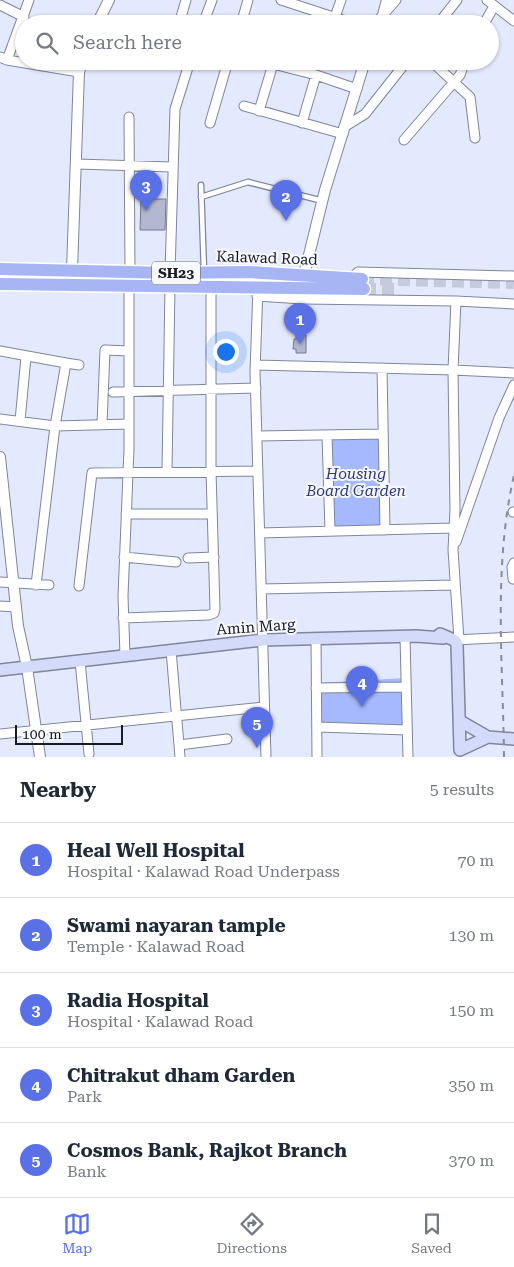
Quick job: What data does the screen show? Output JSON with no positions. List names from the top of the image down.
{
  "streets": {
    "main road": ["Kalawad Road", "SH23", "Amin Marg"]
  },
  "crossings": [
    ["Kalawad Road", "SH23"]
  ],
  "parks": ["Housing Board Garden"],
  "scale_bar": "100 m",
  "page": {
    "search": "Search here",
    "pins": [
      "3",
      "2",
      "1",
      "4",
      "5"
    ],
    "scale": "100 m",
    "heading": ["Nearby", "5 results"],
    "list": [
      {
        "mark": "1",
        "name": "Heal Well Hospital",
        "note": "Hospital · Kalawad Road Underpass",
        "value": "70 m"
      },
      {
        "mark": "2",
        "name": "Swami nayaran tample",
        "note": "Temple · Kalawad Road",
        "value": "130 m"
      },
      {
        "mark": "3",
        "name": "Radia Hospital",
        "note": "Hospital · Kalawad Road",
        "value": "150 m"
      },
      {
        "mark": "4",
        "name": "Chitrakut dham Garden",
        "note": "Park",
        "value": "350 m"
      },
      {
        "mark": "5",
        "name": "Cosmos Bank, Rajkot Branch",
        "note": "Bank",
        "value": "370 m"
      }
    ],
    "nav": ["Map", "Directions", "Saved"]
  }
}
